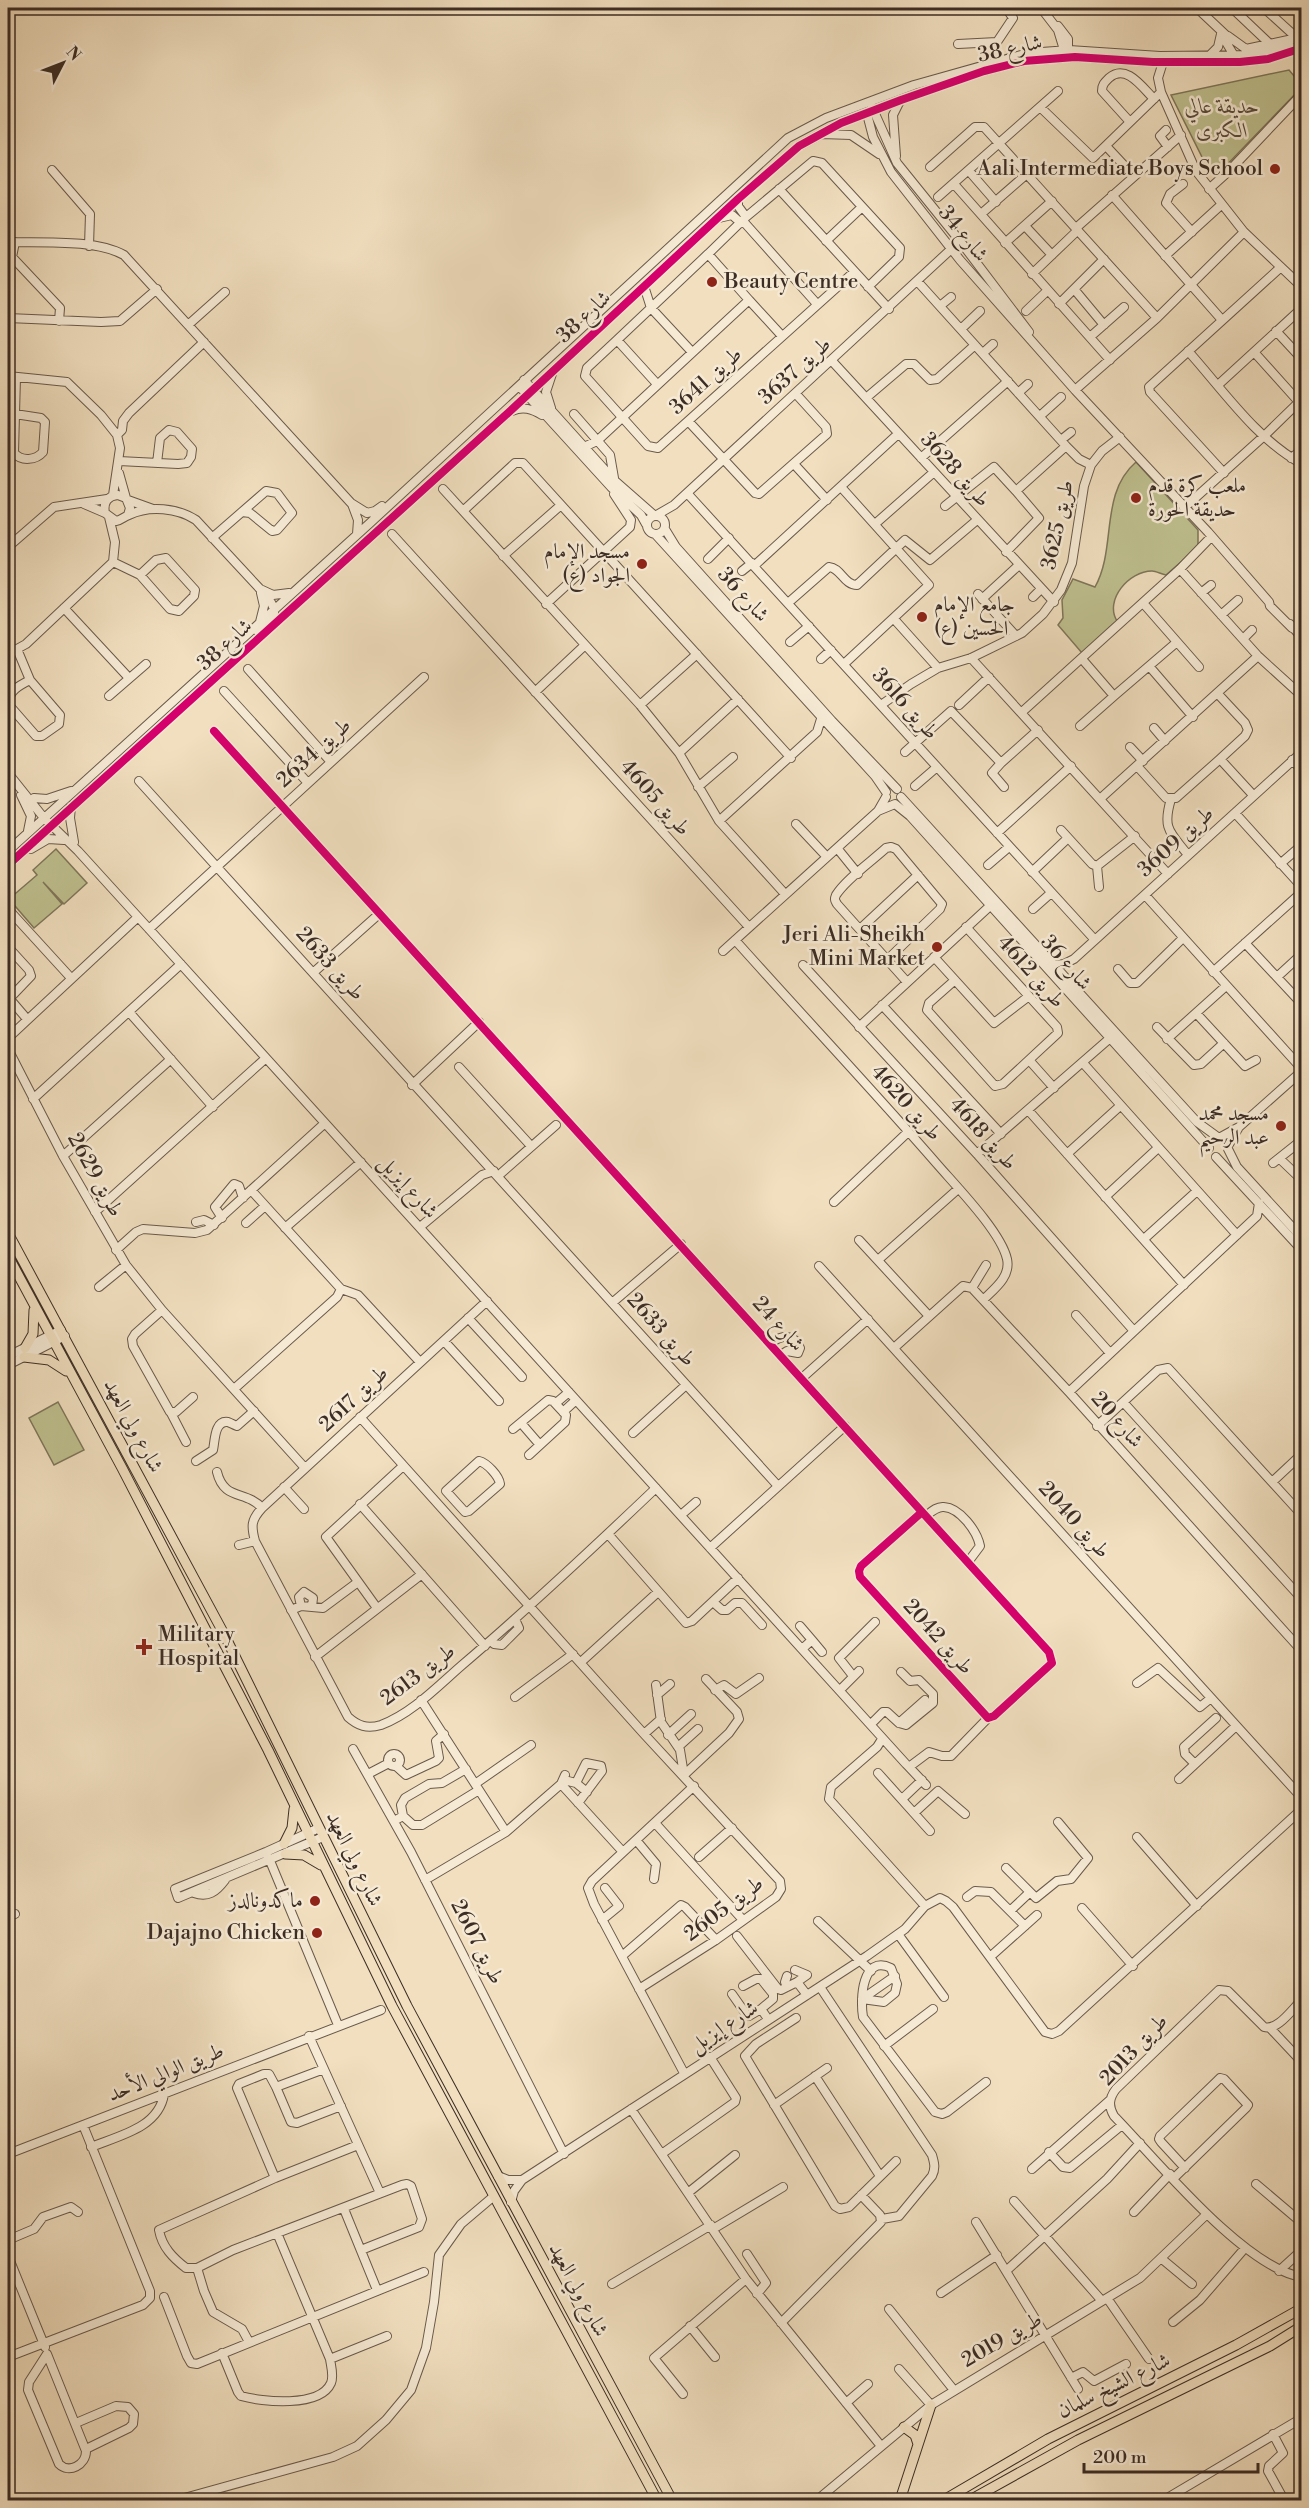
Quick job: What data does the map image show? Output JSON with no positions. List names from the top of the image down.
{
  "streets": {
    "main road": ["شارع ولي العهد", "شارع الشيخ سلمان"],
    "street": [
      "شارع 38",
      "شارع 34",
      "طريق 3637",
      "طريق 3641",
      "طريق 3628",
      "طريق 3625",
      "شارع 36",
      "طريق 3616",
      "طريق 2634",
      "طريق 4605",
      "طريق 3609",
      "طريق 2633",
      "طريق 4612",
      "طريق 4620",
      "طريق 4618",
      "طريق 2629",
      "شارع إيزيل",
      "شارع 24",
      "طريق 2617",
      "شارع 20",
      "طريق 2040",
      "طريق 2042",
      "طريق 2613",
      "طريق 2605",
      "طريق 2607",
      "طريق 2013",
      "طريق الوالي الأحد",
      "طريق 2019"
    ]
  },
  "crossings": [
    ["شارع 38", "شارع 34"],
    ["شارع 38", "شارع إيزيل"],
    ["شارع 34", "طريق 3637"],
    ["شارع 34", "طريق 3625"],
    ["طريق 3637", "طريق 3628"],
    ["طريق 3637", "شارع 36"],
    ["طريق 3637", "طريق 3616"],
    ["طريق 3628", "طريق 3625"],
    ["طريق 3625", "طريق 3616"],
    ["شارع 36", "طريق 3609"],
    ["طريق 3616", "طريق 3609"],
    ["طريق 2634", "طريق 2633"],
    ["طريق 2634", "شارع إيزيل"],
    ["طريق 2634", "شارع 24"],
    ["طريق 4620", "شارع 20"],
    ["طريق 2629", "طريق 2617"],
    ["شارع إيزيل", "طريق 2617"],
    ["شارع إيزيل", "طريق 2613"],
    ["شارع إيزيل", "طريق 2607"],
    ["شارع 24", "طريق 2042"],
    ["طريق 2617", "طريق 2613"],
    ["طريق 2013", "طريق 2019"]
  ],
  "parks": ["حديقة عالي الكبرى"],
  "places": {
    "other": [
      "Aali Intermediate Boys School",
      "Beauty Centre",
      "ملعب كرة قدم حديقة الحورة",
      "مسجد الإمام الجواد (ع)",
      "جامع الإمام الحسين (ع)",
      "Jeri Ali-Sheikh Mini Market",
      "مسجد محمد عبد الرحيم",
      "ماكدونالدز",
      "Dajajno Chicken"
    ],
    "health": ["Military Hospital"]
  },
  "scale_bar": "200 m",
  "north": "top right"
}
